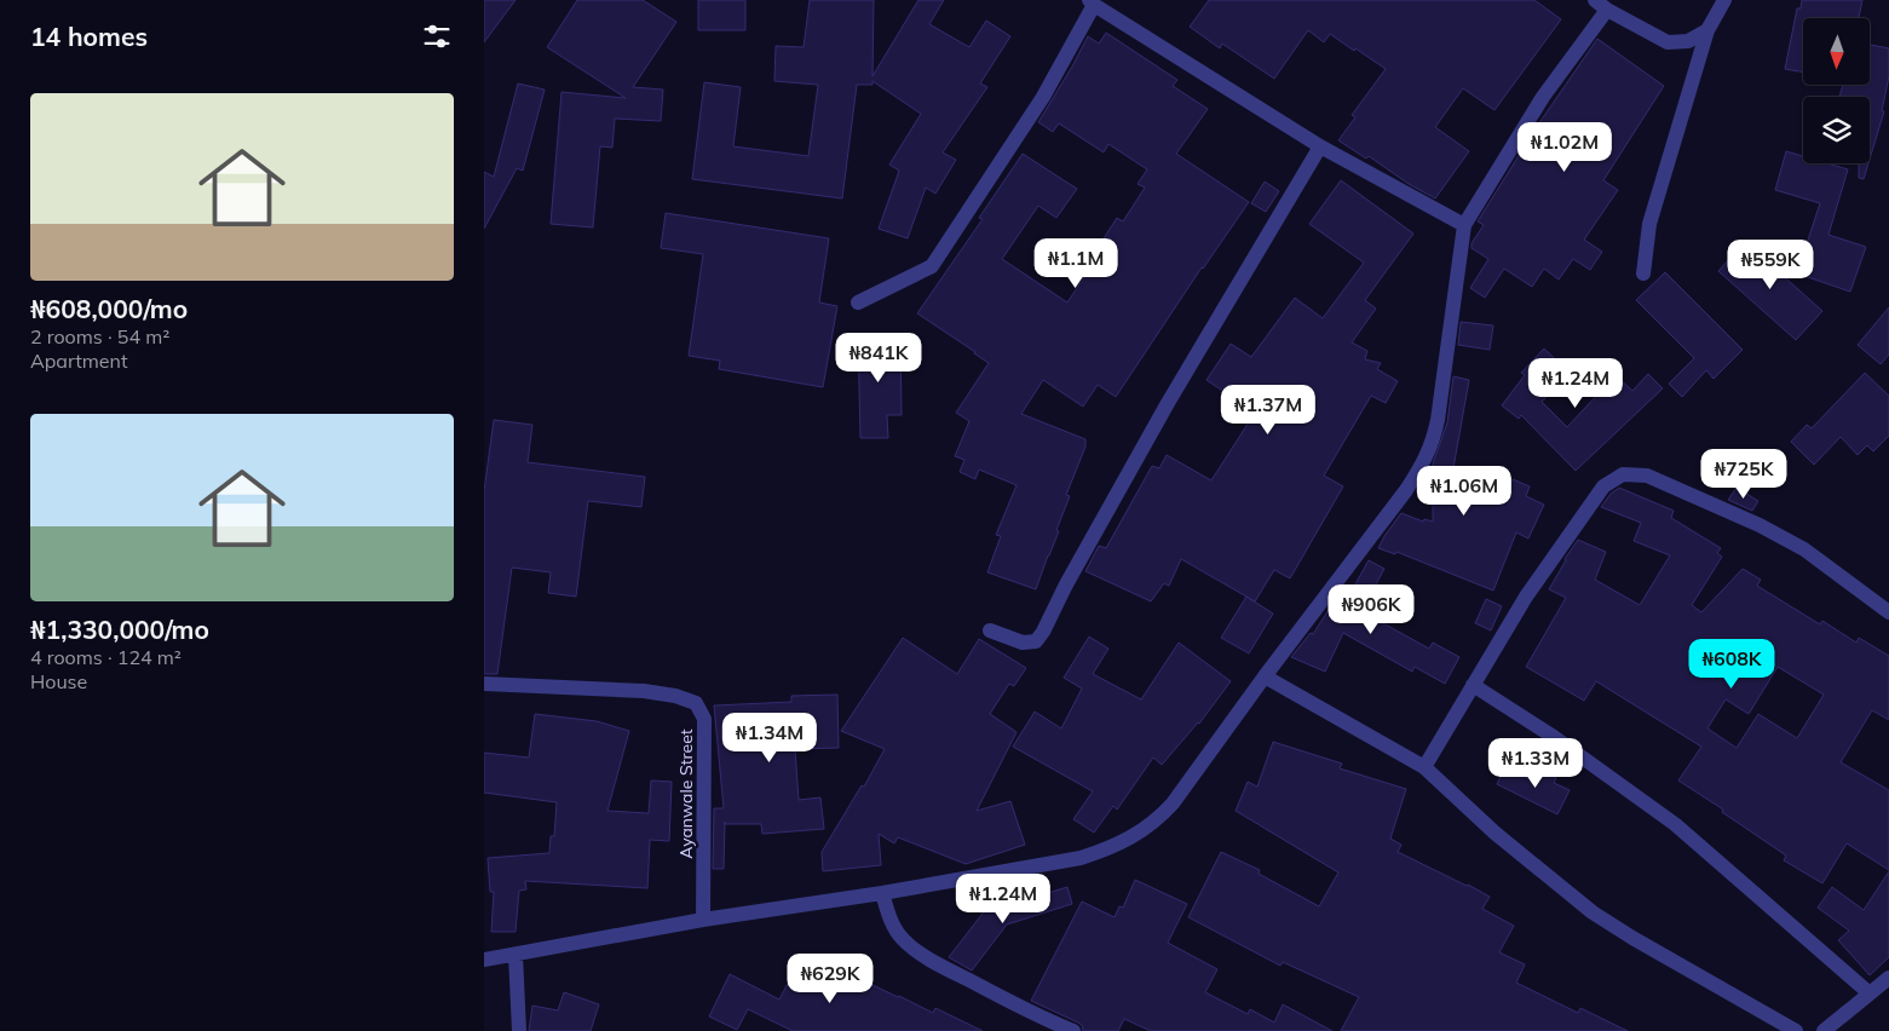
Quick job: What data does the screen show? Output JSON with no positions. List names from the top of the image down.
{
  "streets": {
    "street": ["Ayanwale Street"]
  },
  "north": "bottom",
  "page": {
    "heading": "14 homes",
    "list": [
      {
        "name": "₦608,000/mo",
        "note": "2 rooms · 54 m² · Apartment"
      },
      {
        "name": "₦1,330,000/mo",
        "note": "4 rooms · 124 m² · House"
      }
    ],
    "price": [
      "₦1.02M",
      "₦1.1M",
      "₦559K",
      "₦841K",
      "₦1.24M",
      "₦1.37M",
      "₦725K",
      "₦1.06M",
      "₦906K",
      "₦608K",
      "₦1.34M",
      "₦1.33M",
      "₦1.24M",
      "₦629K"
    ]
  }
}
